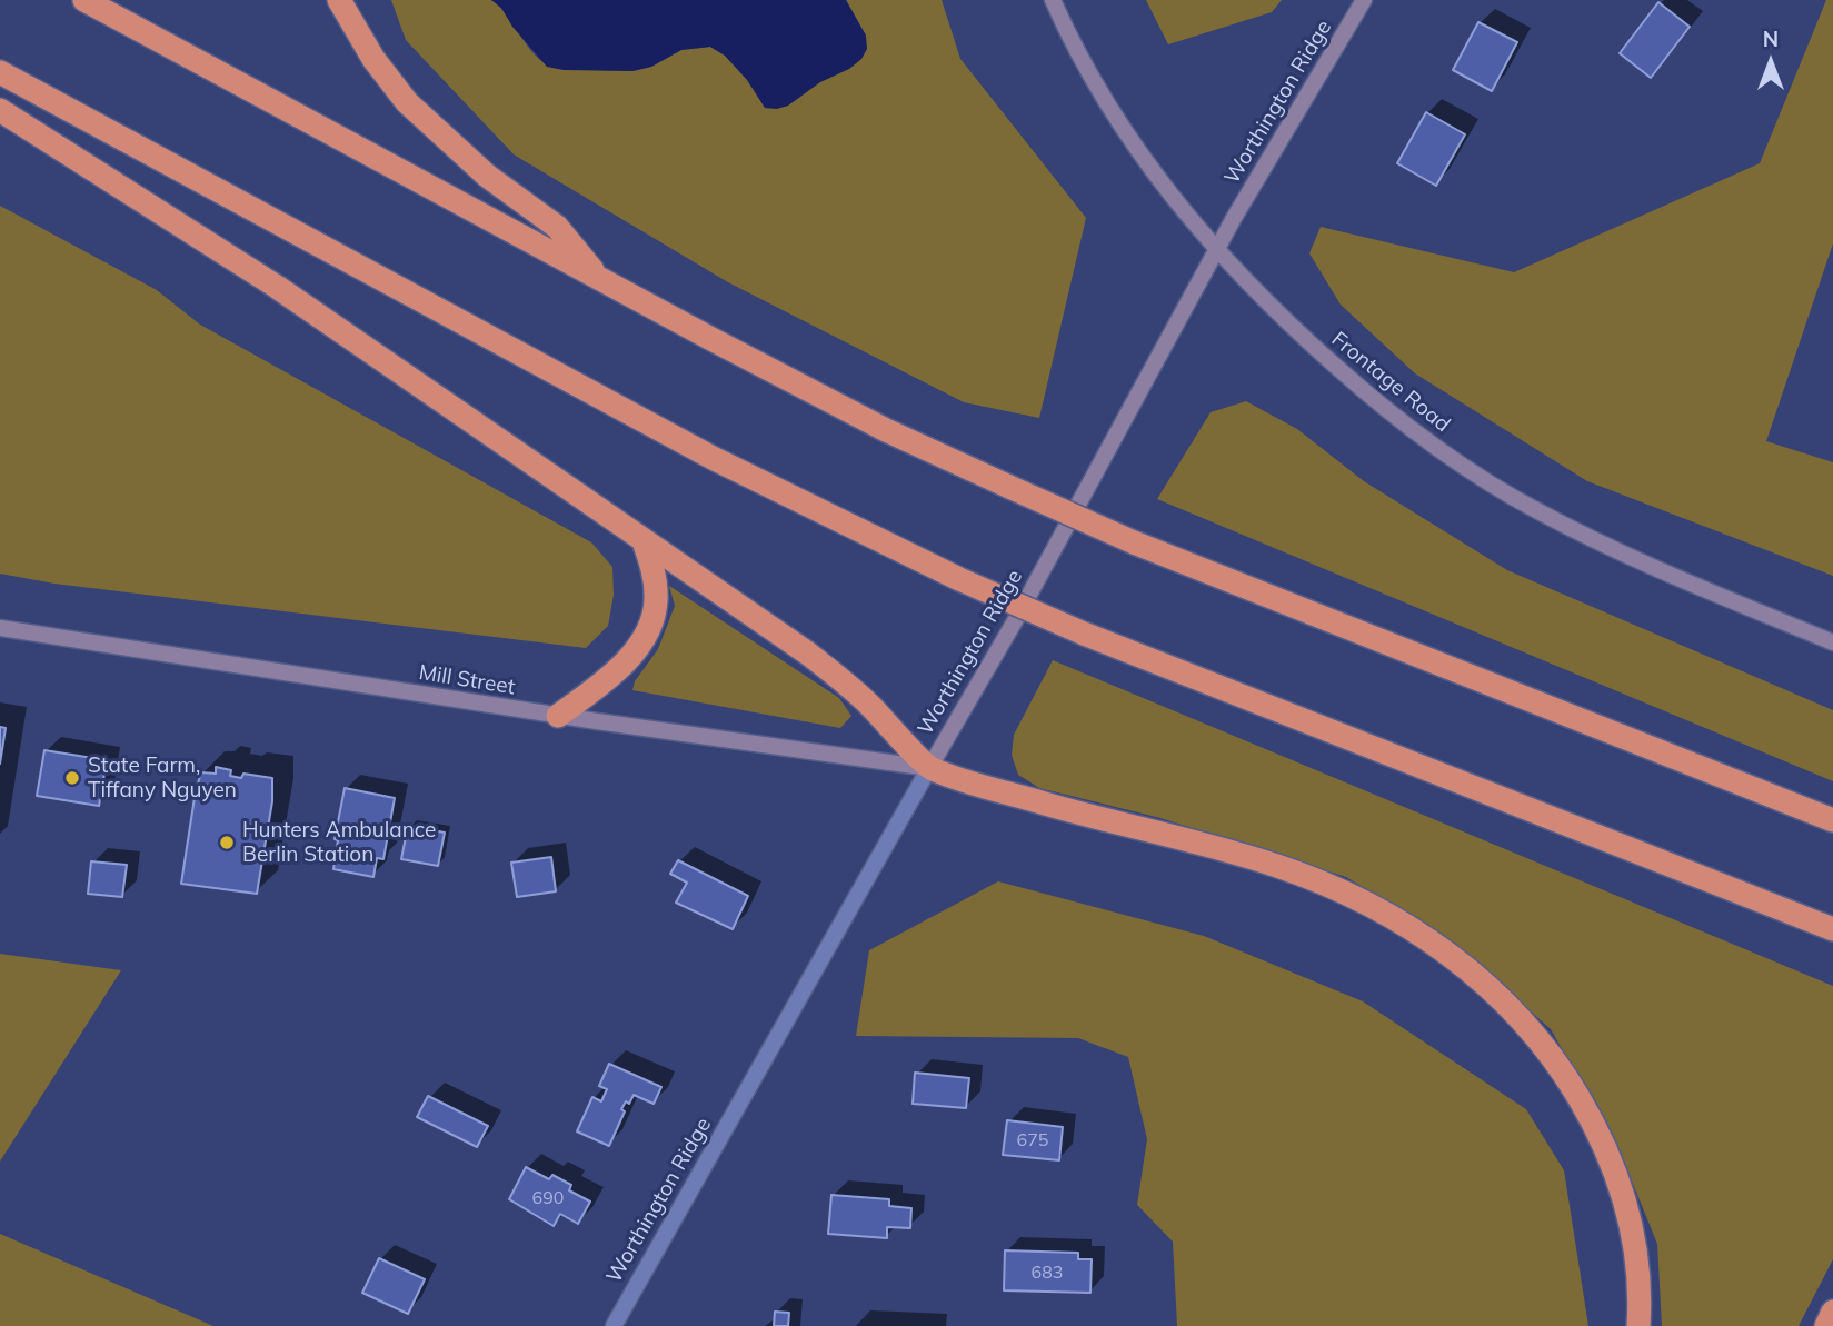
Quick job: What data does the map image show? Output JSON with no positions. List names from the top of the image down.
{
  "streets": {
    "main road": ["Worthington Ridge", "Frontage Road", "Mill Street"]
  },
  "crossings": [
    ["Worthington Ridge", "Frontage Road"],
    ["Worthington Ridge", "Mill Street"]
  ],
  "places": ["State Farm, Tiffany Nguyen", "Hunters Ambulance Berlin Station"],
  "house_numbers": ["675", "690", "683"],
  "north": "top"
}
